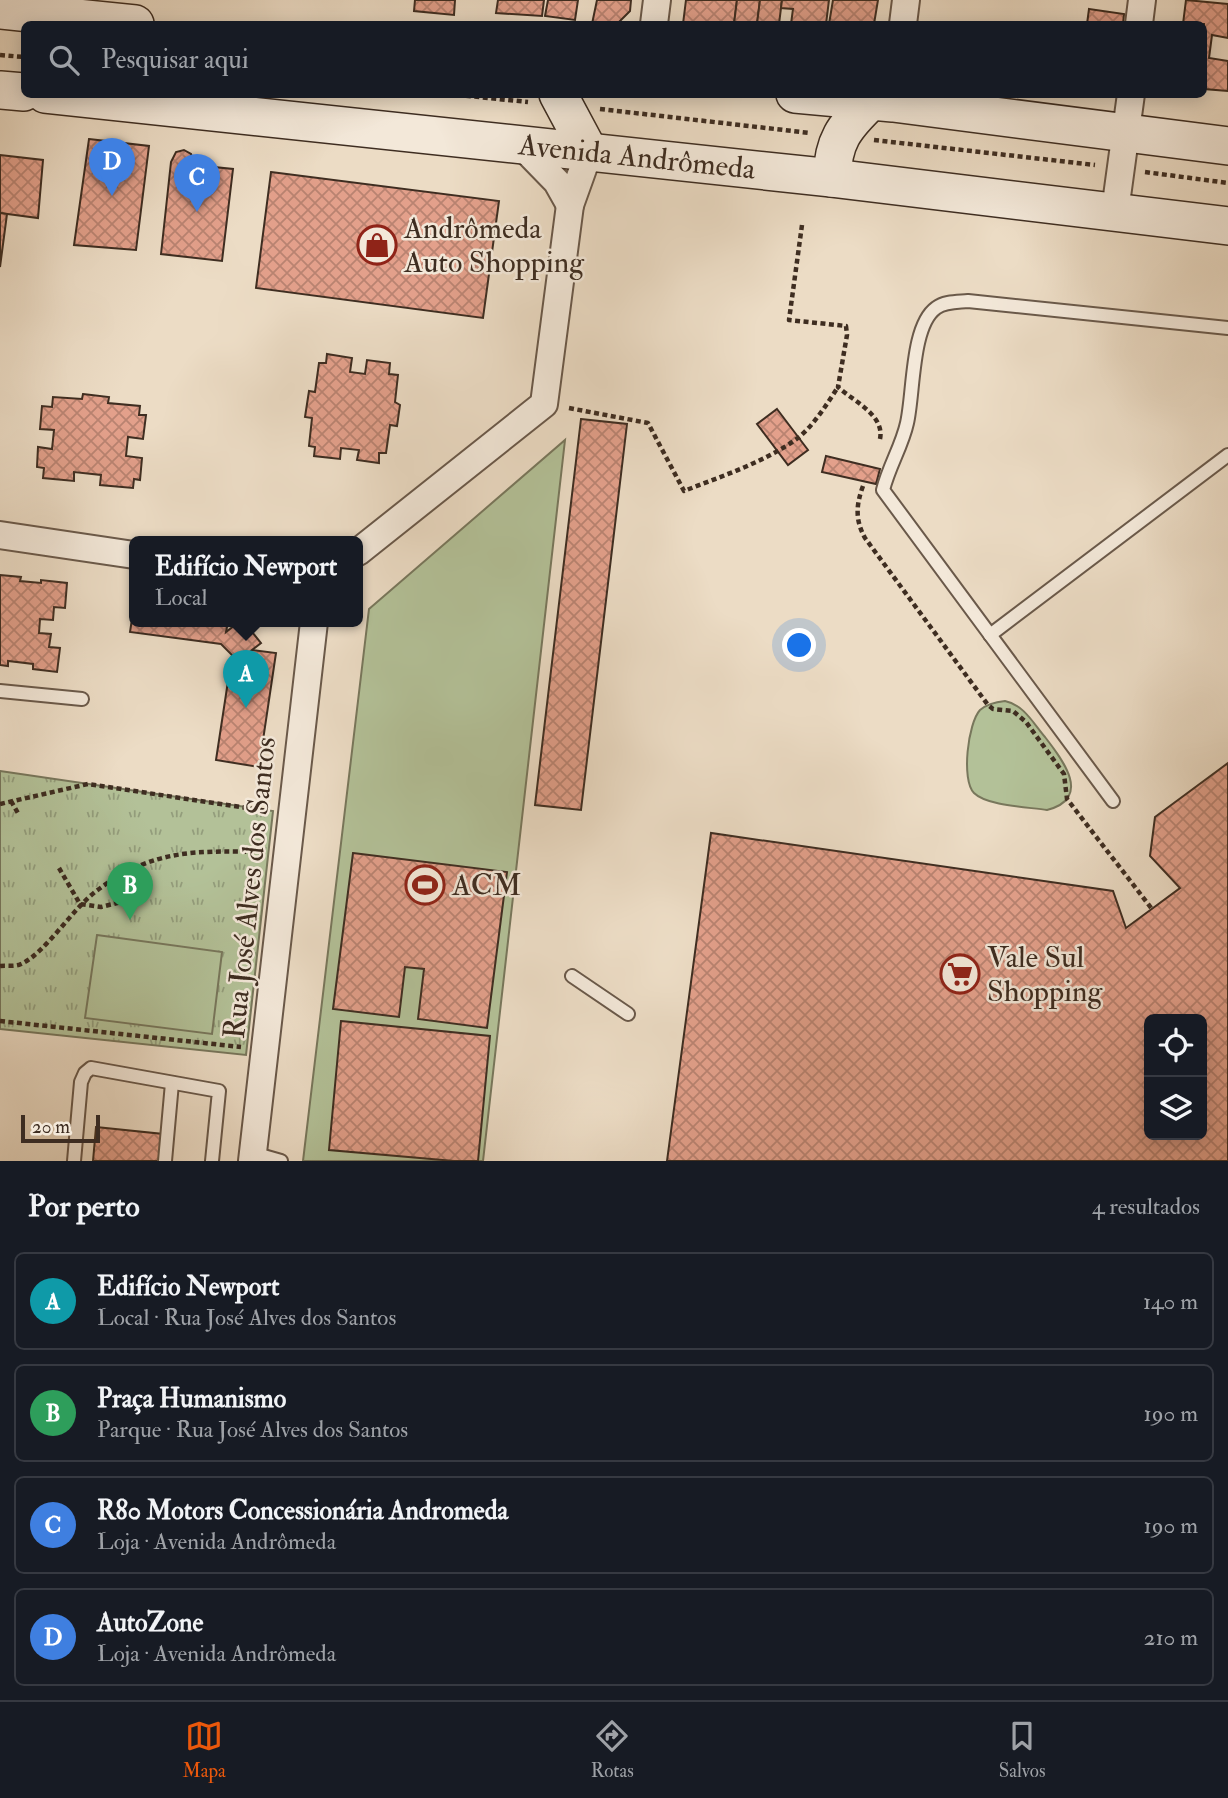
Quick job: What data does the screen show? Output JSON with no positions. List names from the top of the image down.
{
  "streets": {
    "main road": ["Avenida Andrômeda"],
    "street": ["Rua José Alves dos Santos"]
  },
  "places": {
    "shop": ["Andrômeda Auto Shopping"],
    "sports": ["ACM"],
    "supermarket": ["Vale Sul Shopping"]
  },
  "scale_bar": "20 m",
  "page": {
    "search": "Pesquisar aqui",
    "pins": [
      "D",
      "C",
      "A",
      "B"
    ],
    "popup": ["Edifício Newport", "Local"],
    "scale": "20 m",
    "heading": ["Por perto", "4 resultados"],
    "list": [
      {
        "mark": "A",
        "name": "Edifício Newport",
        "note": "Local · Rua José Alves dos Santos",
        "value": "140 m"
      },
      {
        "mark": "B",
        "name": "Praça Humanismo",
        "note": "Parque · Rua José Alves dos Santos",
        "value": "190 m"
      },
      {
        "mark": "C",
        "name": "R80 Motors Concessionária Andromeda",
        "note": "Loja · Avenida Andrômeda",
        "value": "190 m"
      },
      {
        "mark": "D",
        "name": "AutoZone",
        "note": "Loja · Avenida Andrômeda",
        "value": "210 m"
      }
    ],
    "nav": ["Mapa", "Rotas", "Salvos"]
  }
}
